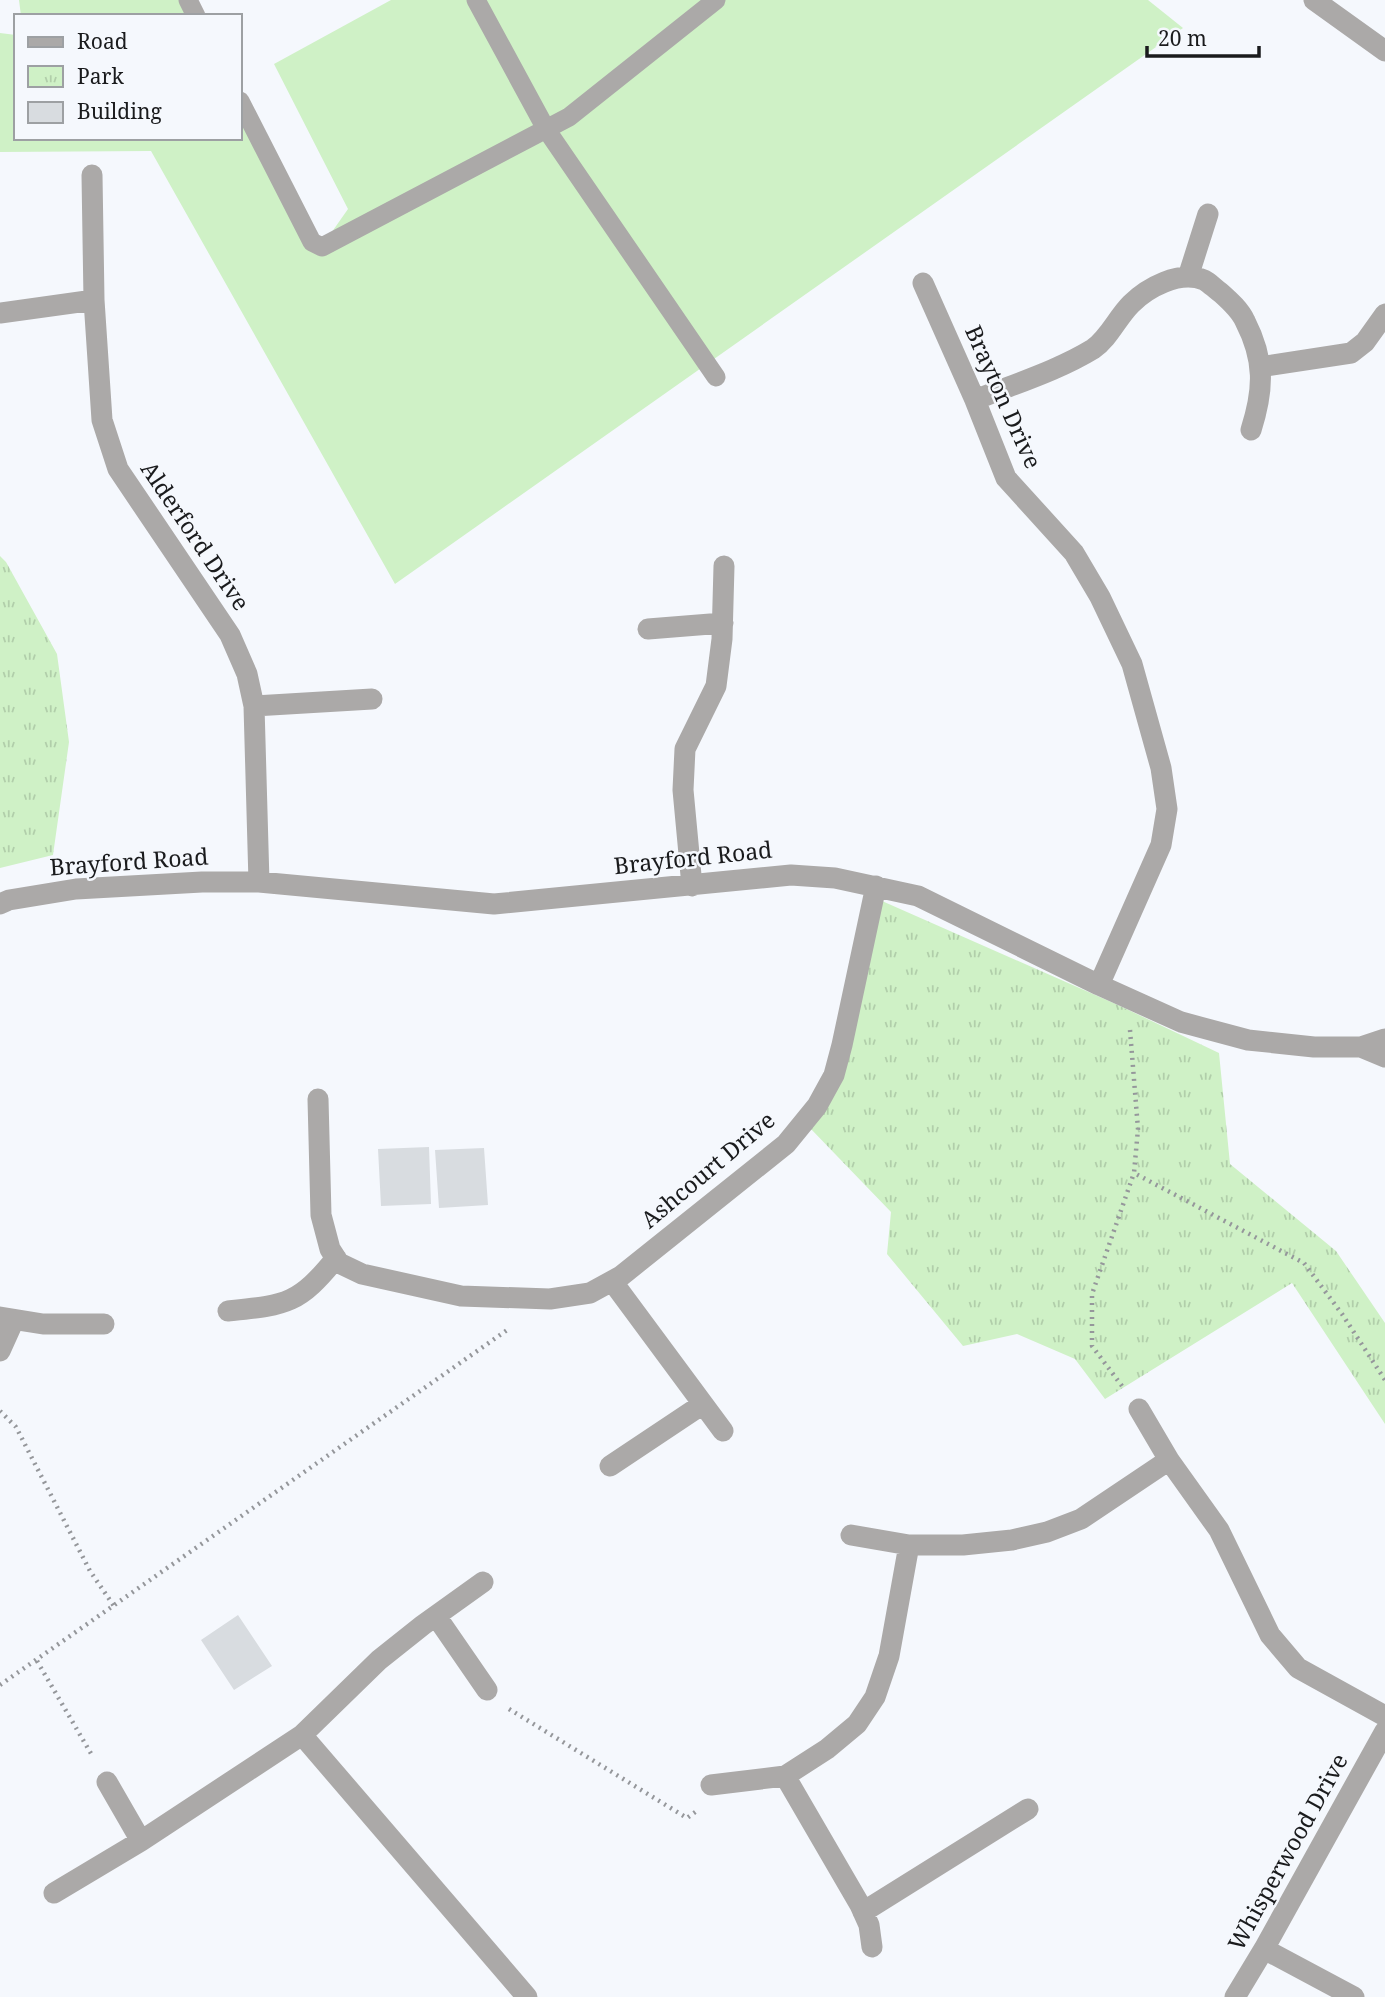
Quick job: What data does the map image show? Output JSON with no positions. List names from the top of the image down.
{
  "streets": {
    "street": [
      "Brayton Drive",
      "Alderford Drive",
      "Brayford Road",
      "Ashcourt Drive",
      "Whisperwood Drive"
    ]
  },
  "crossings": [
    ["Brayton Drive", "Brayford Road"],
    ["Alderford Drive", "Brayford Road"],
    ["Brayford Road", "Ashcourt Drive"]
  ],
  "legend": ["Road", "Park", "Building"],
  "scale_bar": "20 m"
}
